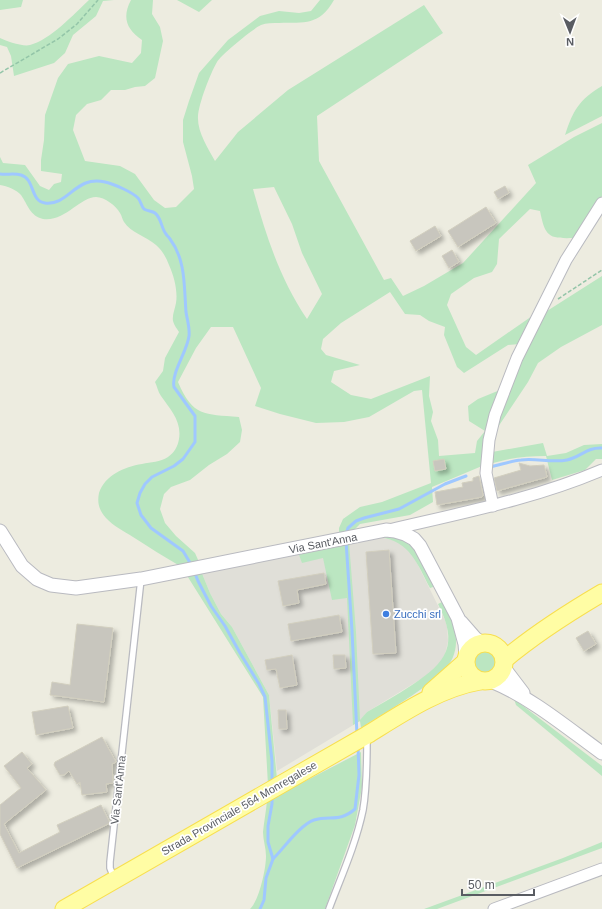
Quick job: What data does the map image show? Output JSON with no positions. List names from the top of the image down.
{
  "streets": {
    "main road": ["Strada Provinciale 564 Monregalese"],
    "street": ["Via Sant'Anna"]
  },
  "crossings": [
    ["Via Sant'Anna", "Strada Provinciale 564 Monregalese"]
  ],
  "places": ["Zucchi srl"],
  "scale_bar": "50 m",
  "north": "bottom"
}
